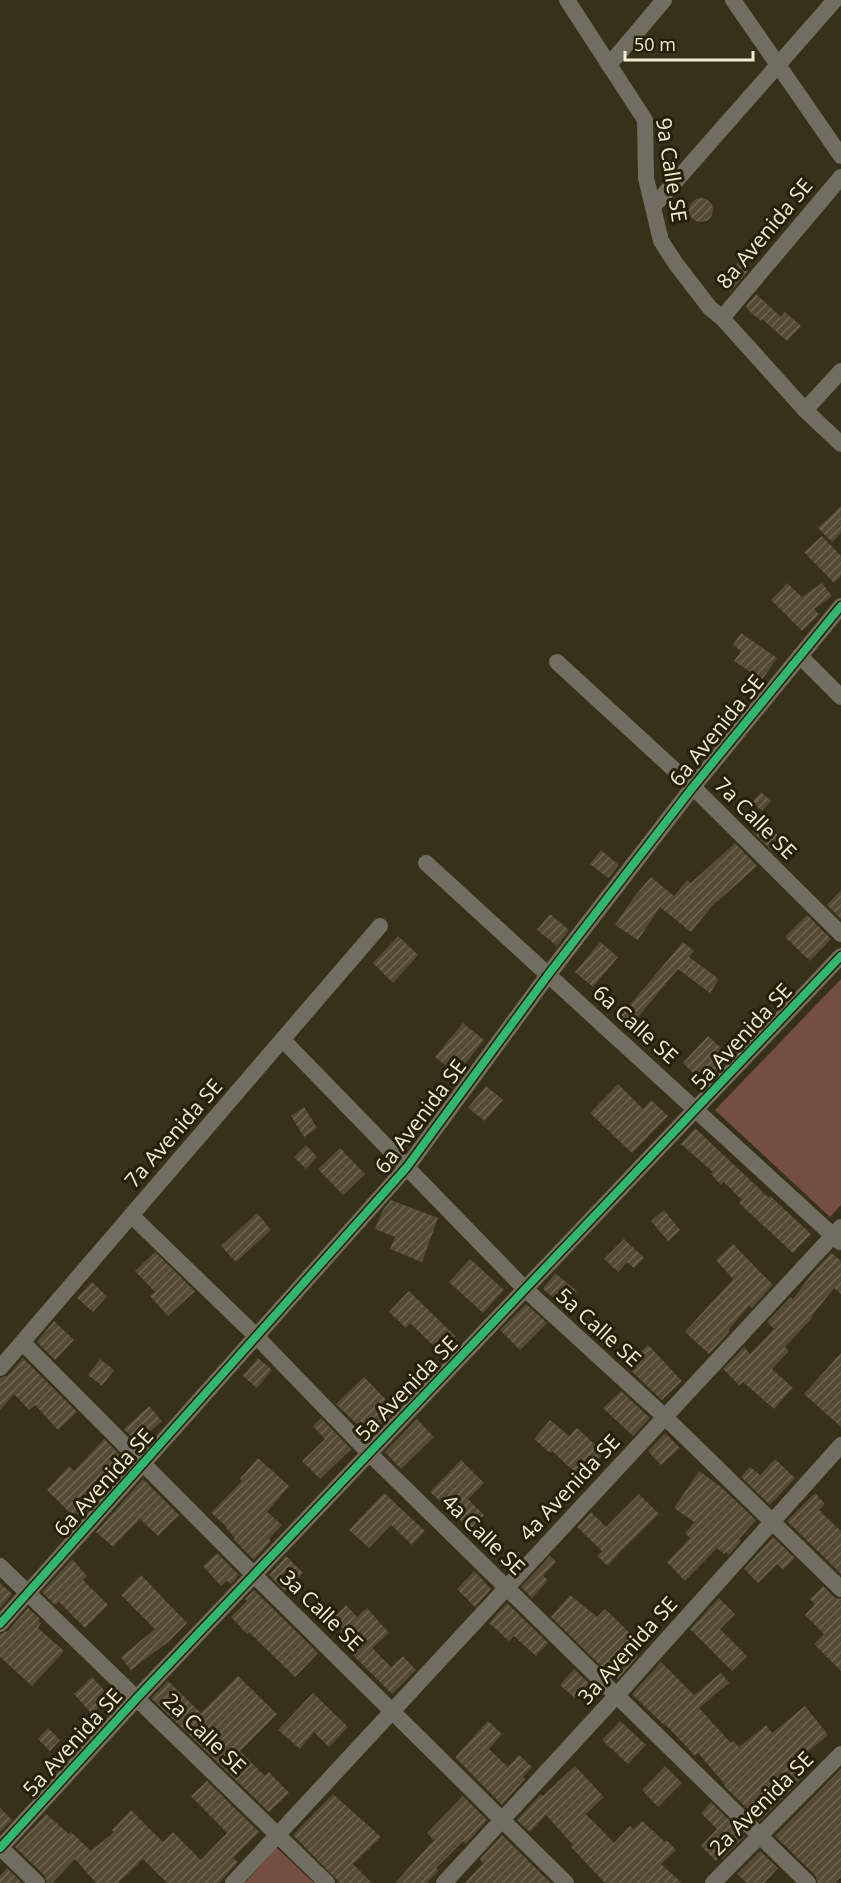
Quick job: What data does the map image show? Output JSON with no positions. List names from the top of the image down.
{
  "streets": {
    "street": [
      "9a Calle SE",
      "8a Avenida SE",
      "6a Avenida SE",
      "7a Calle SE",
      "6a Calle SE",
      "5a Avenida SE",
      "7a Avenida SE",
      "5a Calle SE",
      "4a Avenida SE",
      "4a Calle SE",
      "3a Calle SE",
      "3a Avenida SE",
      "2a Calle SE",
      "2a Avenida SE"
    ]
  },
  "crossings": [
    ["9a Calle SE", "8a Avenida SE"],
    ["6a Avenida SE", "7a Calle SE"],
    ["6a Avenida SE", "6a Calle SE"],
    ["6a Avenida SE", "5a Calle SE"],
    ["6a Avenida SE", "4a Calle SE"],
    ["6a Avenida SE", "3a Calle SE"],
    ["6a Avenida SE", "2a Calle SE"],
    ["6a Calle SE", "5a Avenida SE"],
    ["6a Calle SE", "4a Avenida SE"],
    ["5a Avenida SE", "5a Calle SE"],
    ["5a Avenida SE", "4a Calle SE"],
    ["5a Avenida SE", "3a Calle SE"],
    ["5a Avenida SE", "2a Calle SE"],
    ["7a Avenida SE", "5a Calle SE"],
    ["7a Avenida SE", "4a Calle SE"],
    ["7a Avenida SE", "3a Calle SE"],
    ["5a Calle SE", "4a Avenida SE"],
    ["5a Calle SE", "3a Avenida SE"],
    ["4a Avenida SE", "4a Calle SE"],
    ["4a Avenida SE", "3a Calle SE"],
    ["4a Avenida SE", "2a Calle SE"],
    ["4a Calle SE", "3a Avenida SE"],
    ["4a Calle SE", "2a Avenida SE"],
    ["3a Calle SE", "3a Avenida SE"]
  ],
  "scale_bar": "50 m"
}
